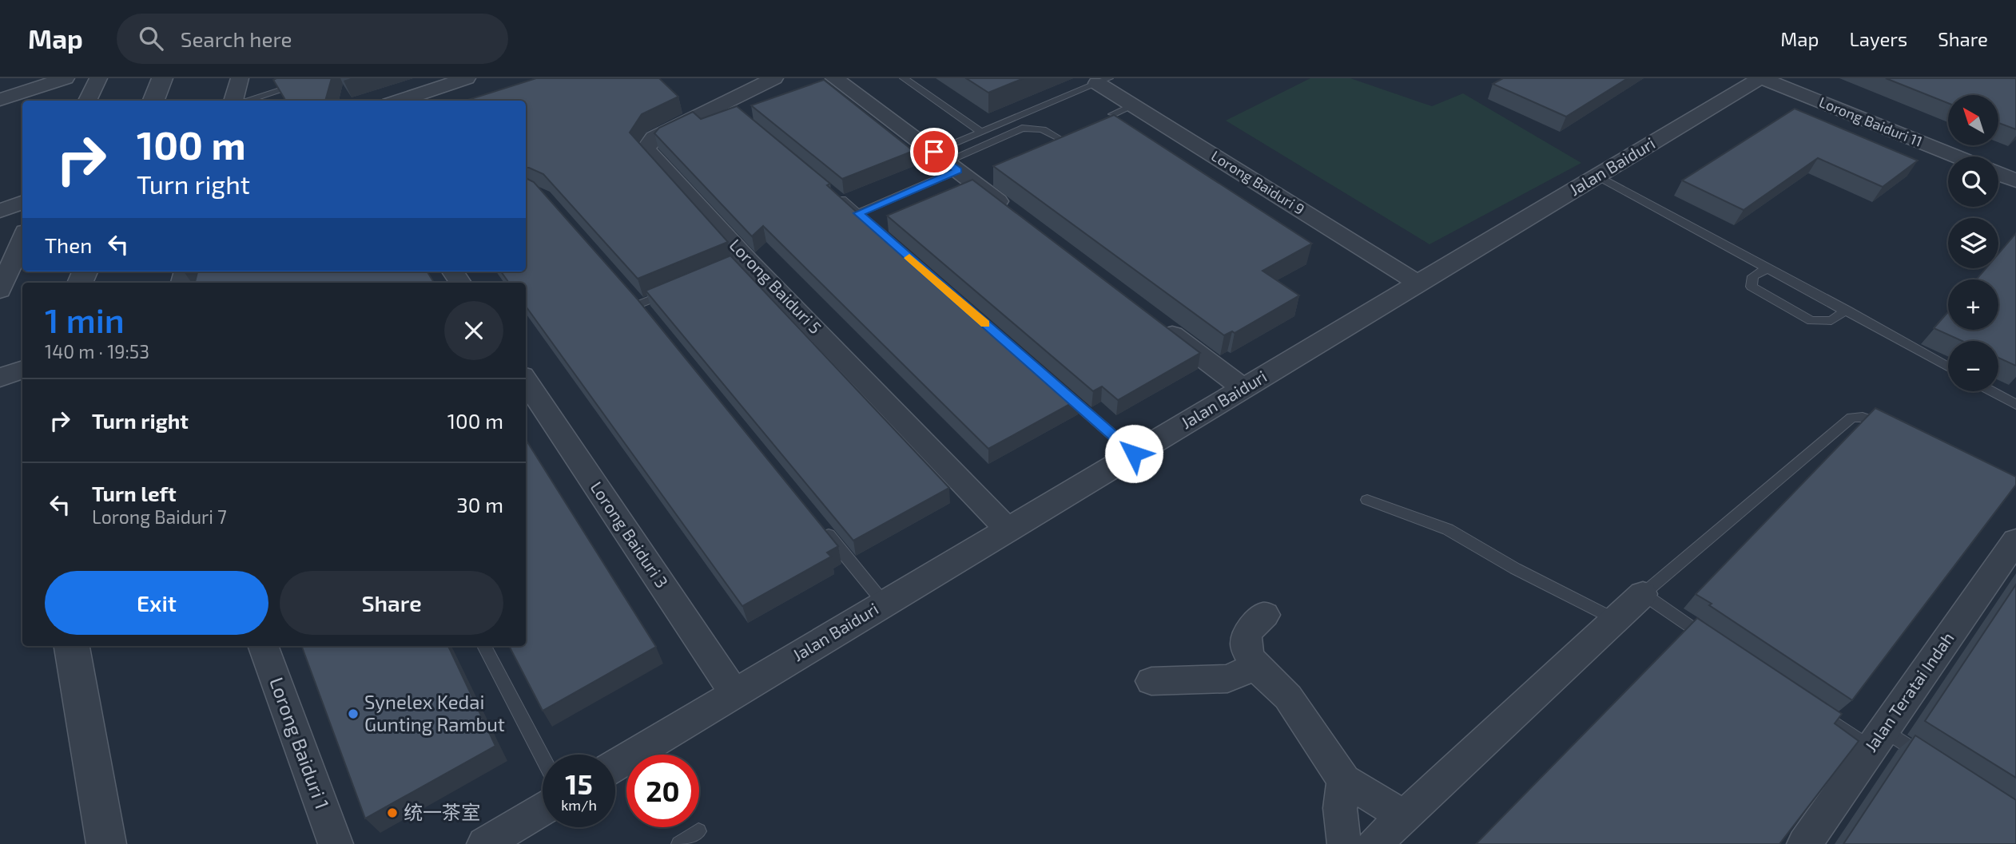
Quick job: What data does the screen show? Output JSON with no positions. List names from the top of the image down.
{
  "streets": {
    "street": [
      "Lorong Baiduri 11",
      "Jalan Baiduri",
      "Lorong Baiduri 9",
      "Lorong Baiduri 5",
      "Lorong Baiduri 3",
      "Jalan Teratai Indah",
      "Lorong Baiduri 1"
    ]
  },
  "crossings": [
    ["Lorong Baiduri 11", "Jalan Baiduri"],
    ["Jalan Baiduri", "Lorong Baiduri 9"],
    ["Jalan Baiduri", "Lorong Baiduri 5"],
    ["Jalan Baiduri", "Lorong Baiduri 3"]
  ],
  "places": ["Synelex Kedai Gunting Rambut", "统一茶室"],
  "north": "top left",
  "page": {
    "header": "Map",
    "search": "Search here",
    "nav": ["Map", "Layers", "Share"],
    "map_buttons": ["+", "−"],
    "turn": ["100 m", "Turn right"],
    "then": "Then",
    "heading": ["1 min", "140 m · 19:53"],
    "list": [
      {
        "name": "Turn right",
        "value": "100 m"
      },
      {
        "name": "Turn left",
        "note": "Lorong Baiduri 7",
        "value": "30 m"
      }
    ],
    "buttons": ["Exit", "Share"],
    "speed": "15 km/h",
    "limit": "20"
  }
}
